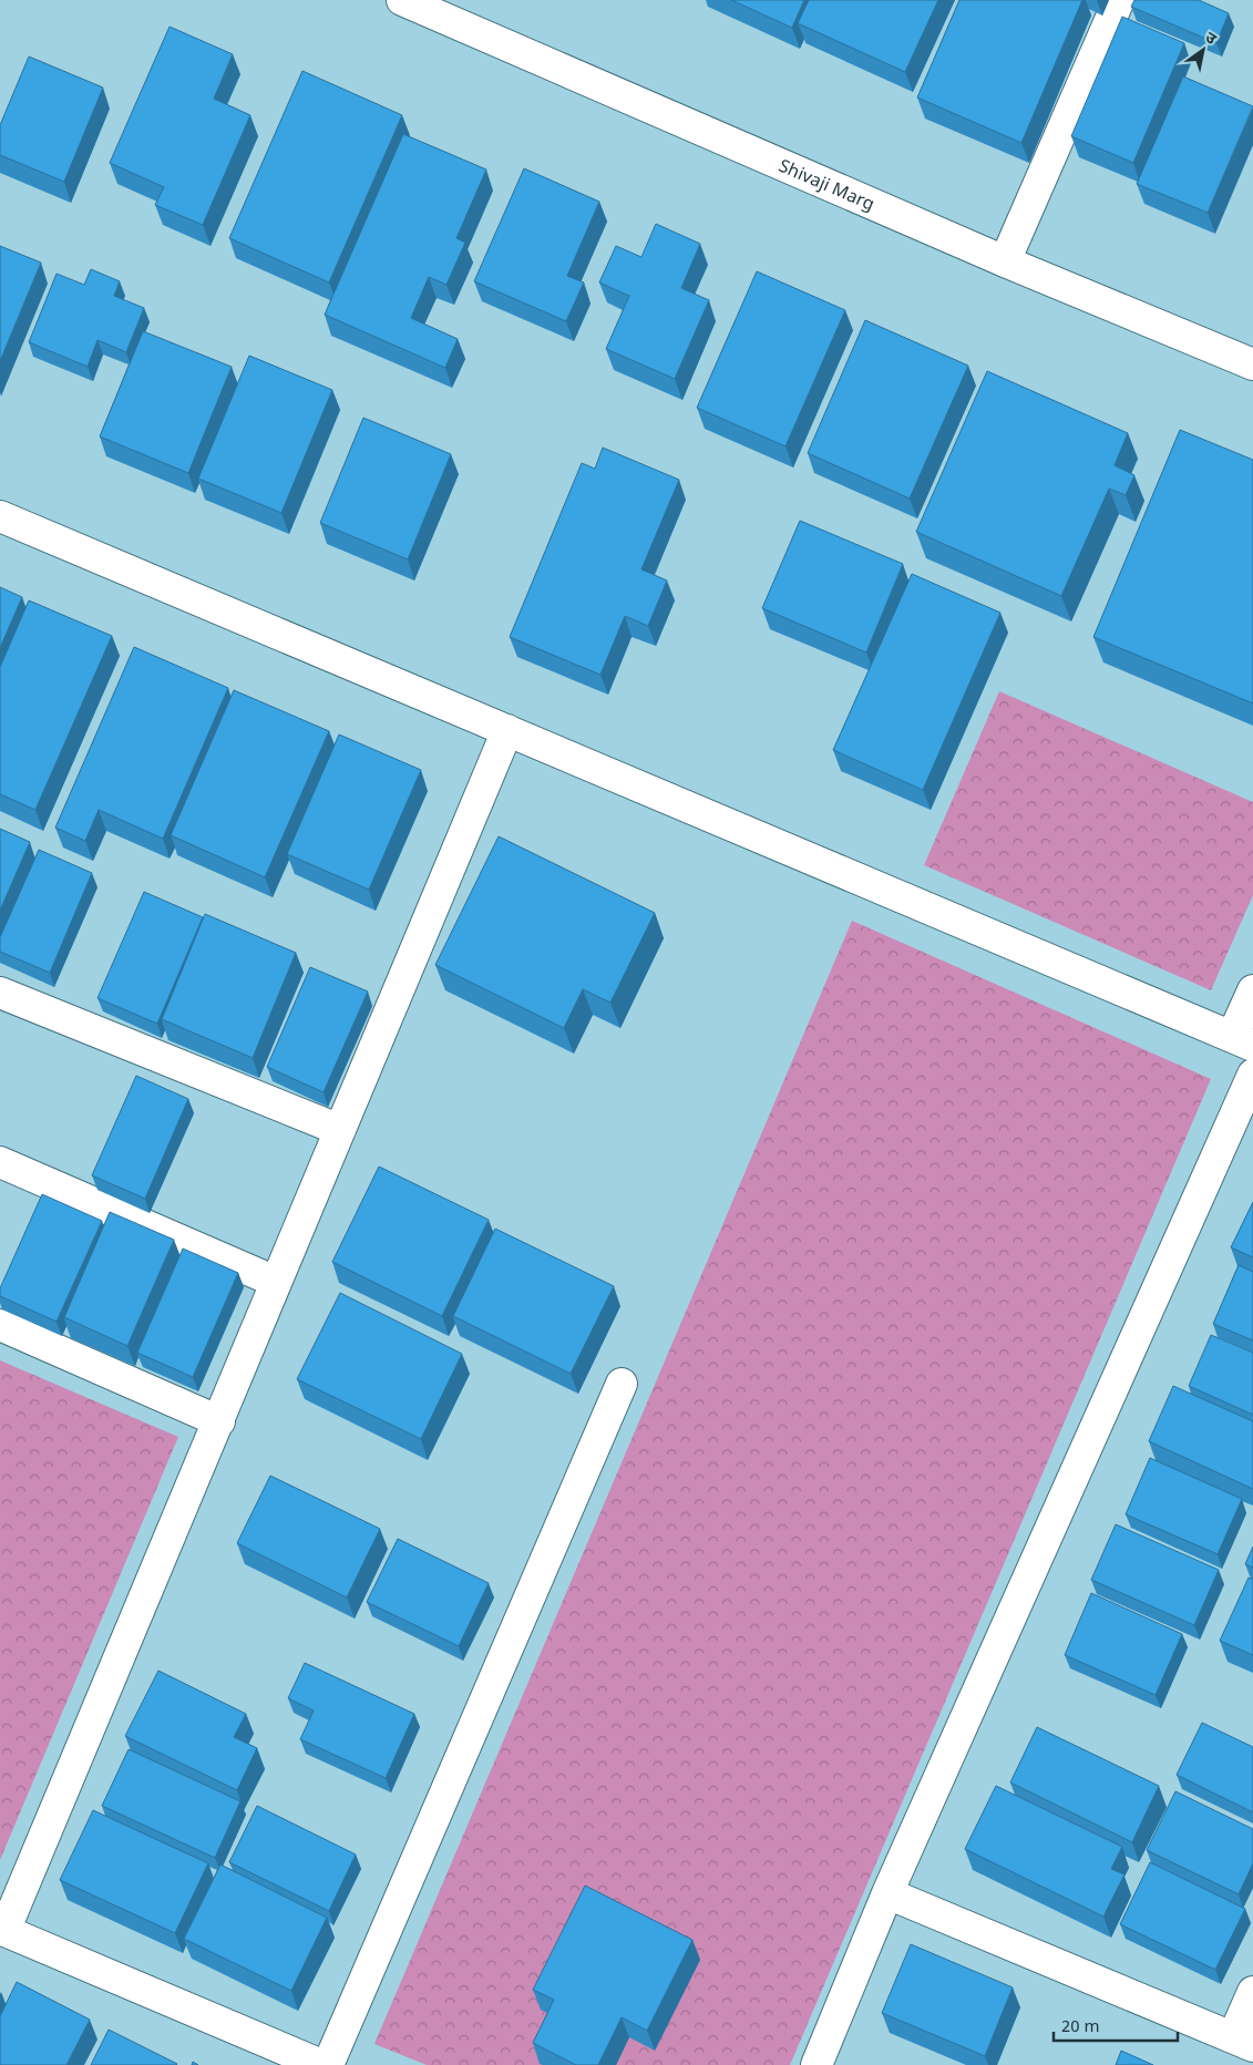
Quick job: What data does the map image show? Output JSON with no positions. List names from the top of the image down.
{
  "streets": {
    "street": ["Shivaji Marg"]
  },
  "scale_bar": "20 m",
  "north": "top right"
}
